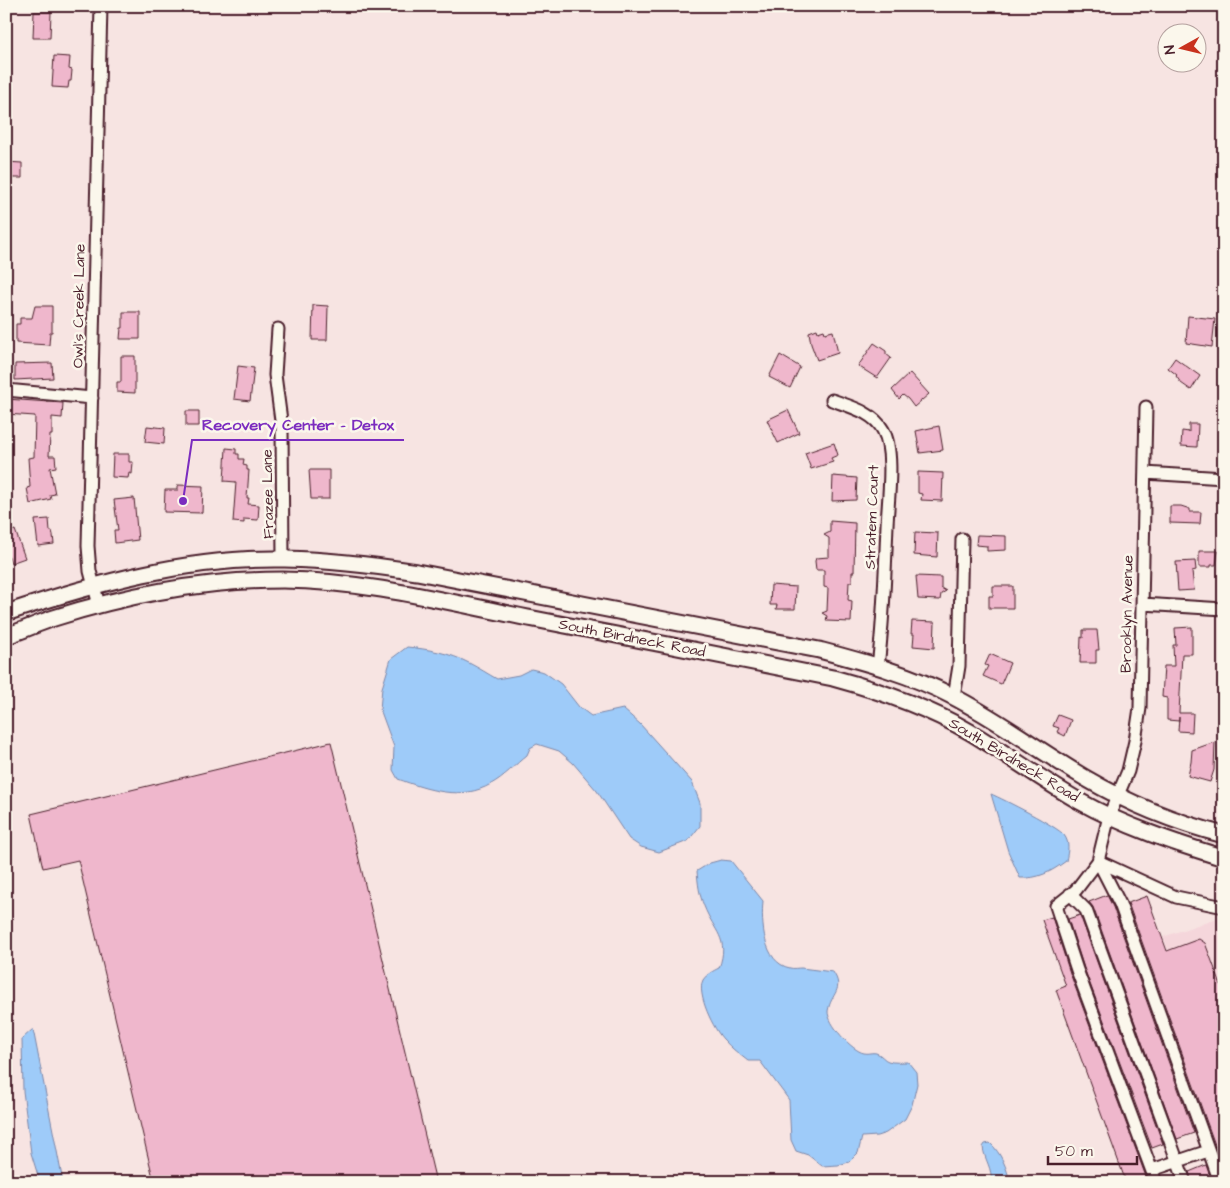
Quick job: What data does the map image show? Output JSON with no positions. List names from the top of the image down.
{
  "streets": {
    "main road": ["South Birdneck Road"],
    "street": [
      "Owl's Creek Lane",
      "Frazee Lane",
      "Stratem Court",
      "Brooklyn Avenue"
    ]
  },
  "crossings": [
    ["Owl's Creek Lane", "South Birdneck Road"],
    ["Frazee Lane", "South Birdneck Road"],
    ["Stratem Court", "South Birdneck Road"],
    ["Brooklyn Avenue", "South Birdneck Road"]
  ],
  "places": ["Recovery Center - Detox"],
  "scale_bar": "50 m",
  "north": "left"
}
